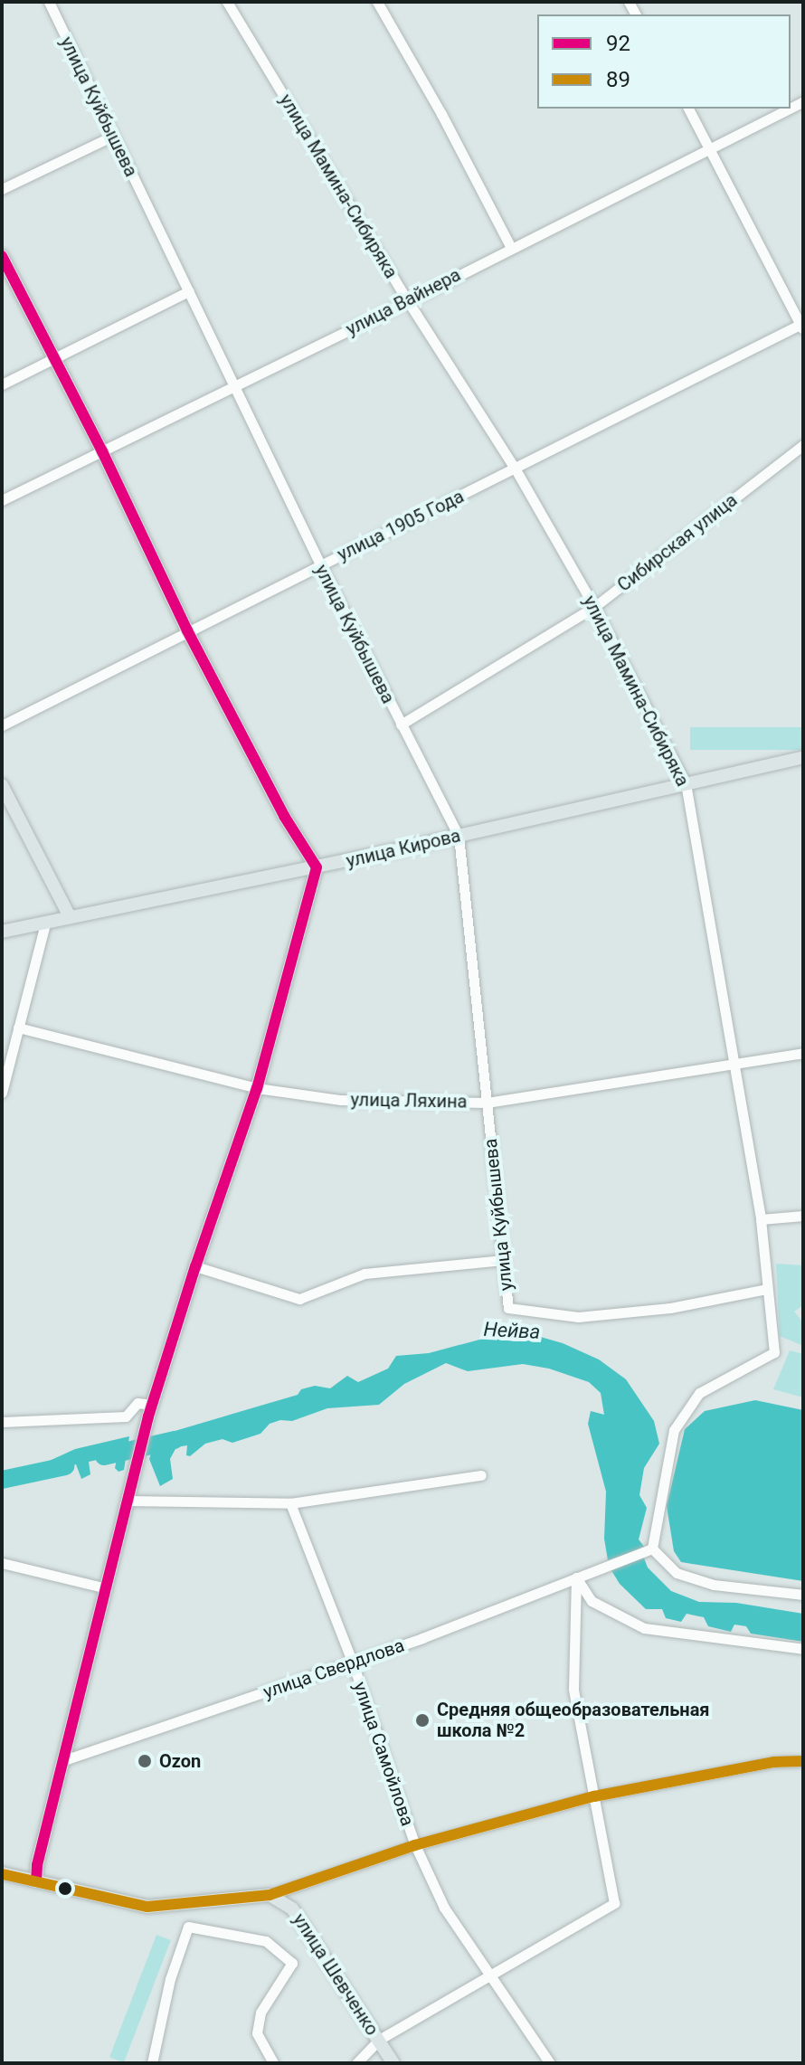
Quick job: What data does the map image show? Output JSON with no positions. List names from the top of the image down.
{
  "streets": {
    "main road": ["улица Кирова", "улица Шевченко"],
    "street": [
      "улица Куйбышева",
      "улица Мамина-Сибиряка",
      "улица Вайнера",
      "улица 1905 Года",
      "Сибирская улица",
      "улица Ляхина",
      "улица Свердлова",
      "улица Самойлова"
    ]
  },
  "crossings": [
    ["улица Куйбышева", "улица Мамина-Сибиряка"],
    ["улица Куйбышева", "улица Вайнера"],
    ["улица Куйбышева", "улица 1905 Года"],
    ["улица Куйбышева", "Сибирская улица"],
    ["улица Куйбышева", "улица Кирова"],
    ["улица Куйбышева", "улица Ляхина"],
    ["улица Мамина-Сибиряка", "улица Вайнера"],
    ["улица Мамина-Сибиряка", "улица 1905 Года"],
    ["улица Мамина-Сибиряка", "Сибирская улица"],
    ["улица Мамина-Сибиряка", "улица Кирова"],
    ["улица Мамина-Сибиряка", "улица Ляхина"],
    ["улица Мамина-Сибиряка", "улица Свердлова"],
    ["улица Свердлова", "улица Самойлова"]
  ],
  "water": ["Нейва"],
  "places": ["Средняя общеобразовательная школа №2", "Ozon"],
  "lines": ["transit line 92", "transit line 89"],
  "legend": ["92", "89"]
}
